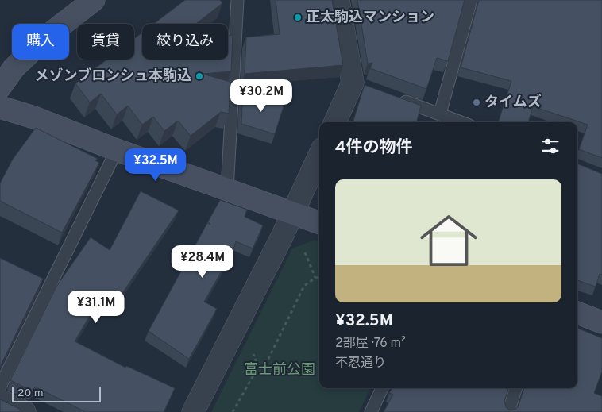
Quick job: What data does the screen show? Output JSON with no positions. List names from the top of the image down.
{
  "parks": ["富士前公園"],
  "places": ["正太駒込マンション", "メゾンブロンシュ本駒込", "タイムズ"],
  "scale_bar": "20 m",
  "page": {
    "chip": ["購入", "賃貸", "絞り込み"],
    "price": [
      "¥30.2M",
      "¥32.5M",
      "¥28.4M",
      "¥31.1M"
    ],
    "heading": "4件の物件",
    "list": [
      {
        "name": "¥32.5M",
        "note": "2部屋 · 76 m² · 不忍通り"
      }
    ],
    "scale": "20 m"
  }
}
